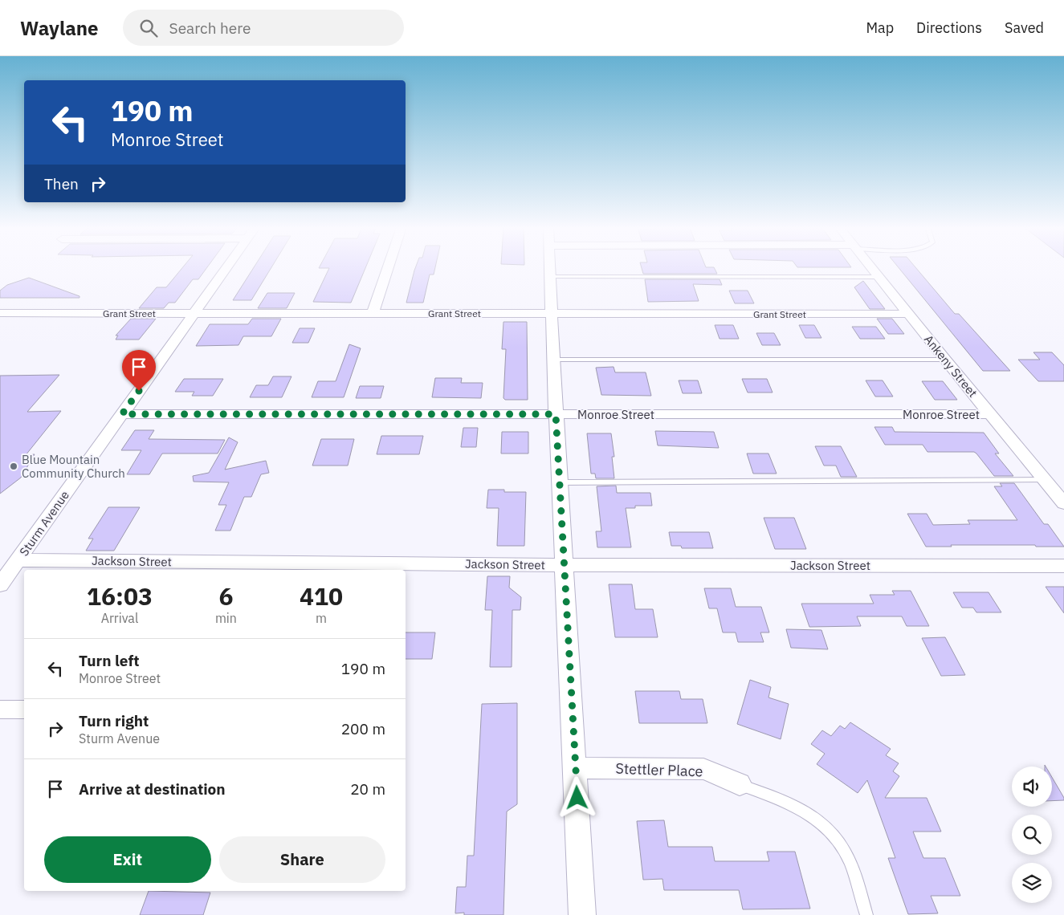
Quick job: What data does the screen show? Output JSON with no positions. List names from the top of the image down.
{
  "streets": {
    "street": [
      "Grant Street",
      "Ankeny Street",
      "Monroe Street",
      "Sturm Avenue",
      "Jackson Street",
      "Stettler Place"
    ]
  },
  "crossings": [
    ["Grant Street", "Ankeny Street"],
    ["Grant Street", "Sturm Avenue"],
    ["Ankeny Street", "Monroe Street"],
    ["Monroe Street", "Sturm Avenue"],
    ["Sturm Avenue", "Jackson Street"]
  ],
  "places": ["Blue Mountain Community Church"],
  "page": {
    "header": "Waylane",
    "search": "Search here",
    "nav": ["Map", "Directions", "Saved"],
    "turn": ["190 m", "Monroe Street"],
    "then": "Then",
    "eta": [
      "16:03",
      "Arrival",
      "6",
      "min",
      "410",
      "m"
    ],
    "list": [
      {
        "name": "Turn left",
        "note": "Monroe Street",
        "value": "190 m"
      },
      {
        "name": "Turn right",
        "note": "Sturm Avenue",
        "value": "200 m"
      },
      {
        "name": "Arrive at destination",
        "value": "20 m"
      }
    ],
    "buttons": ["Exit", "Share"]
  }
}
